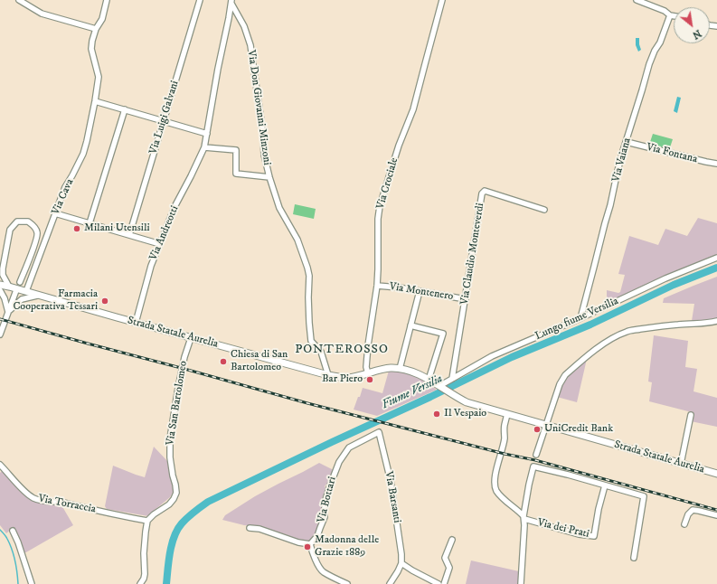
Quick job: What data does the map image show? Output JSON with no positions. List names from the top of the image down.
{
  "streets": {
    "main road": ["Strada Statale Aurelia"],
    "street": [
      "Via Don Giovanni Minzoni",
      "Via Luigi Galvani",
      "Via Fontana",
      "Via Vaiana",
      "Via Crociale",
      "Via Cava",
      "Via Andreotti",
      "Via Claudio Monteverdi",
      "Via Montenero",
      "Lungo fiume Versilia",
      "Via San Bartolomeo",
      "Via Barsanti",
      "Via Bottari",
      "Via Torraccia",
      "Via dei Prati"
    ]
  },
  "crossings": [
    ["Via Don Giovanni Minzoni", "Via Andreotti"],
    ["Via Don Giovanni Minzoni", "Strada Statale Aurelia"],
    ["Via Fontana", "Via Vaiana"],
    ["Via Vaiana", "Lungo fiume Versilia"],
    ["Via Crociale", "Via Montenero"],
    ["Via Crociale", "Strada Statale Aurelia"],
    ["Via Cava", "Strada Statale Aurelia"],
    ["Via Andreotti", "Strada Statale Aurelia"],
    ["Via Claudio Monteverdi", "Via Montenero"],
    ["Via Claudio Monteverdi", "Lungo fiume Versilia"],
    ["Lungo fiume Versilia", "Strada Statale Aurelia"],
    ["Strada Statale Aurelia", "Via San Bartolomeo"],
    ["Via San Bartolomeo", "Via Torraccia"],
    ["Via Barsanti", "Via Bottari"]
  ],
  "districts": ["PONTEROSSO"],
  "water": ["Fiume Versilia"],
  "places": [
    "Milani Utensili",
    "Farmacia Cooperativa Tessari",
    "Chiesa di San Bartolomeo",
    "Bar Piero",
    "Il Vespaio",
    "UniCredit Bank",
    "Madonna delle Grazie 1889"
  ],
  "north": "bottom right"
}
